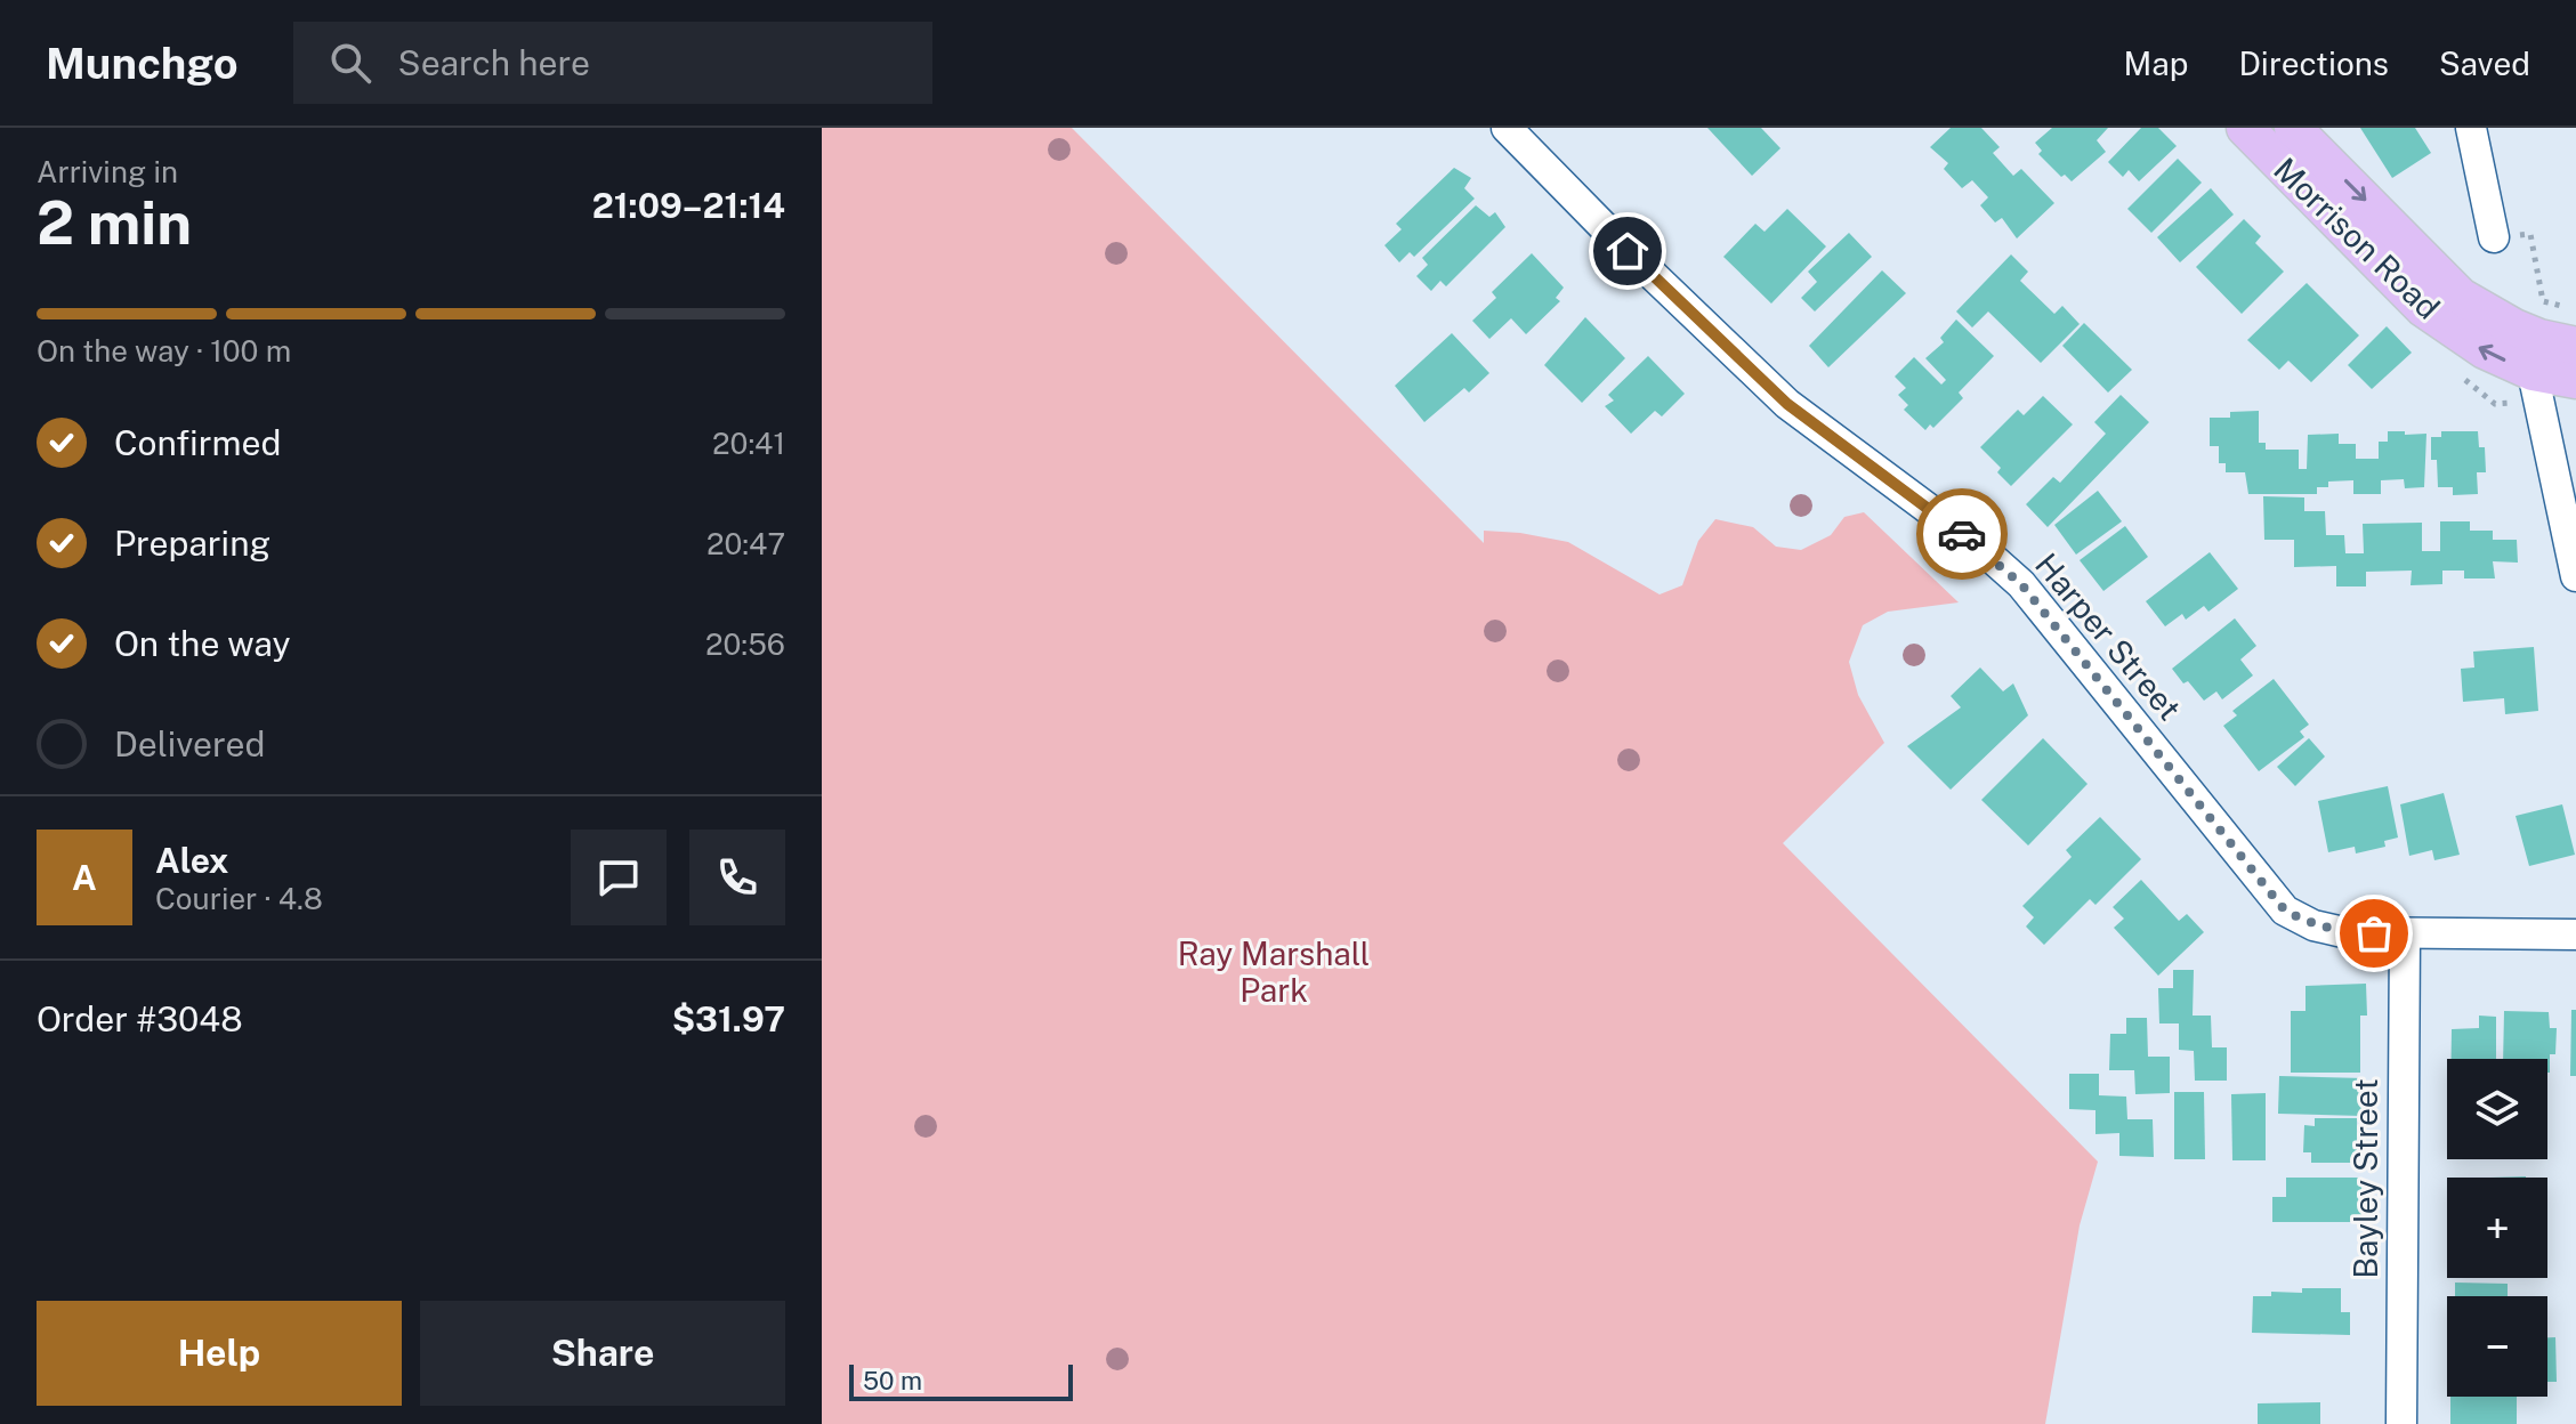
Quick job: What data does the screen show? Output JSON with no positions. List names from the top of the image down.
{
  "streets": {
    "main road": ["Morrison Road"],
    "street": ["Harper Street", "Bayley Street"]
  },
  "crossings": [
    ["Harper Street", "Bayley Street"]
  ],
  "parks": ["Ray Marshall Park"],
  "scale_bar": "50 m",
  "page": {
    "header": "Munchgo",
    "search": "Search here",
    "nav": ["Map", "Directions", "Saved"],
    "heading": ["2 min", "Arriving in", "21:09–21:14"],
    "panel": [
      "Alex",
      "Courier · 4.8",
      "Order #3048",
      "$31.97"
    ],
    "bar": "On the way · 100 m",
    "list": [
      ["Confirmed", "20:41"],
      ["Preparing", "20:47"],
      ["On the way", "20:56"],
      "Delivered"
    ],
    "round": "A",
    "map_buttons": ["+", "−"],
    "buttons": ["Help", "Share"],
    "scale": "50 m"
  }
}
